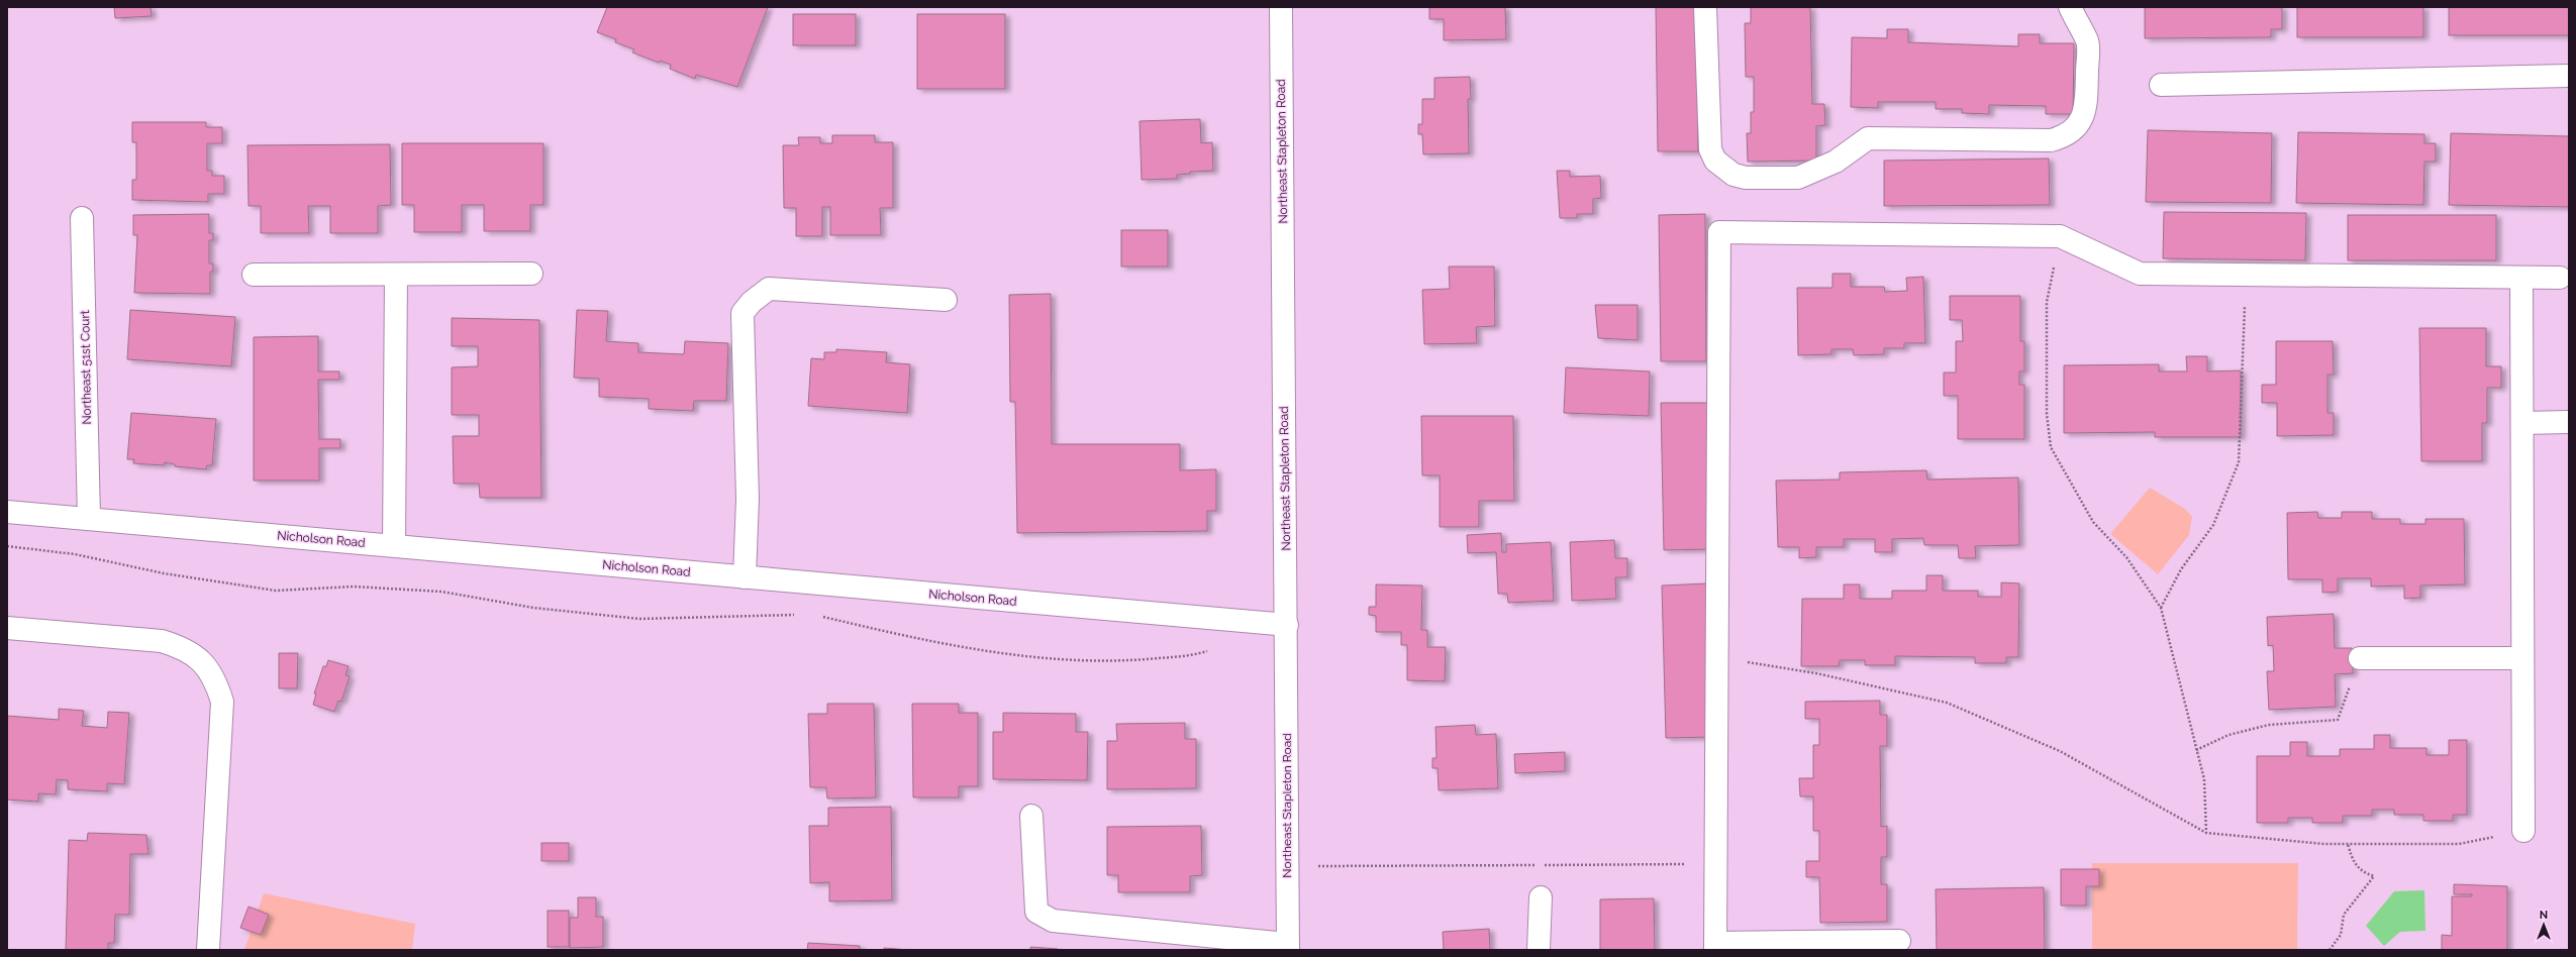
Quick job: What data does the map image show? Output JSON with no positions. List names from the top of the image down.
{
  "streets": {
    "street": ["Northeast Stapleton Road", "Northeast 51st Court", "Nicholson Road"]
  },
  "crossings": [
    ["Northeast Stapleton Road", "Nicholson Road"],
    ["Northeast 51st Court", "Nicholson Road"]
  ],
  "north": "top"
}
